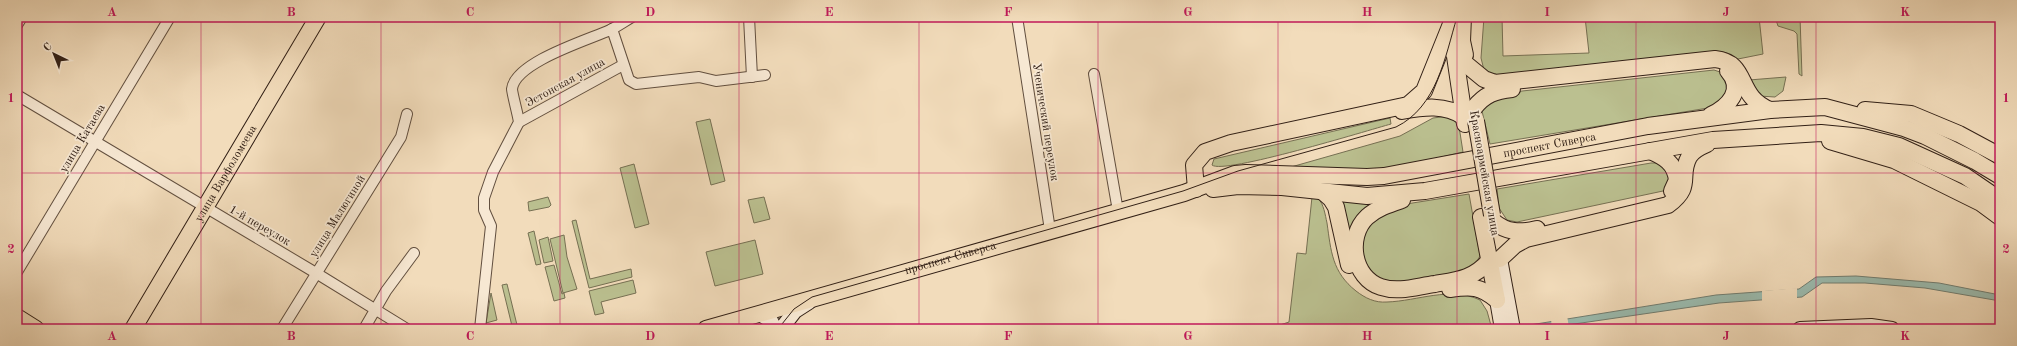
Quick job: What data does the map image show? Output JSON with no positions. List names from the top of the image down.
{
  "streets": {
    "main road": ["проспект Сиверса", "улица Варфоломеева", "Красноармейская улица"],
    "street": [
      "Эстонская улица",
      "Ученический переулок",
      "улица Катаева",
      "улица Малюгиной",
      "1-й переулок"
    ]
  },
  "crossings": [
    ["Ученический переулок", "проспект Сиверса"],
    ["улица Катаева", "1-й переулок"],
    ["улица Варфоломеева", "1-й переулок"],
    ["улица Малюгиной", "1-й переулок"]
  ],
  "north": "top left",
  "grid": {
    "columns": [
      "A",
      "B",
      "C",
      "D",
      "E",
      "F",
      "G",
      "H",
      "I",
      "J",
      "K"
    ],
    "rows": ["1", "2"]
  }
}
